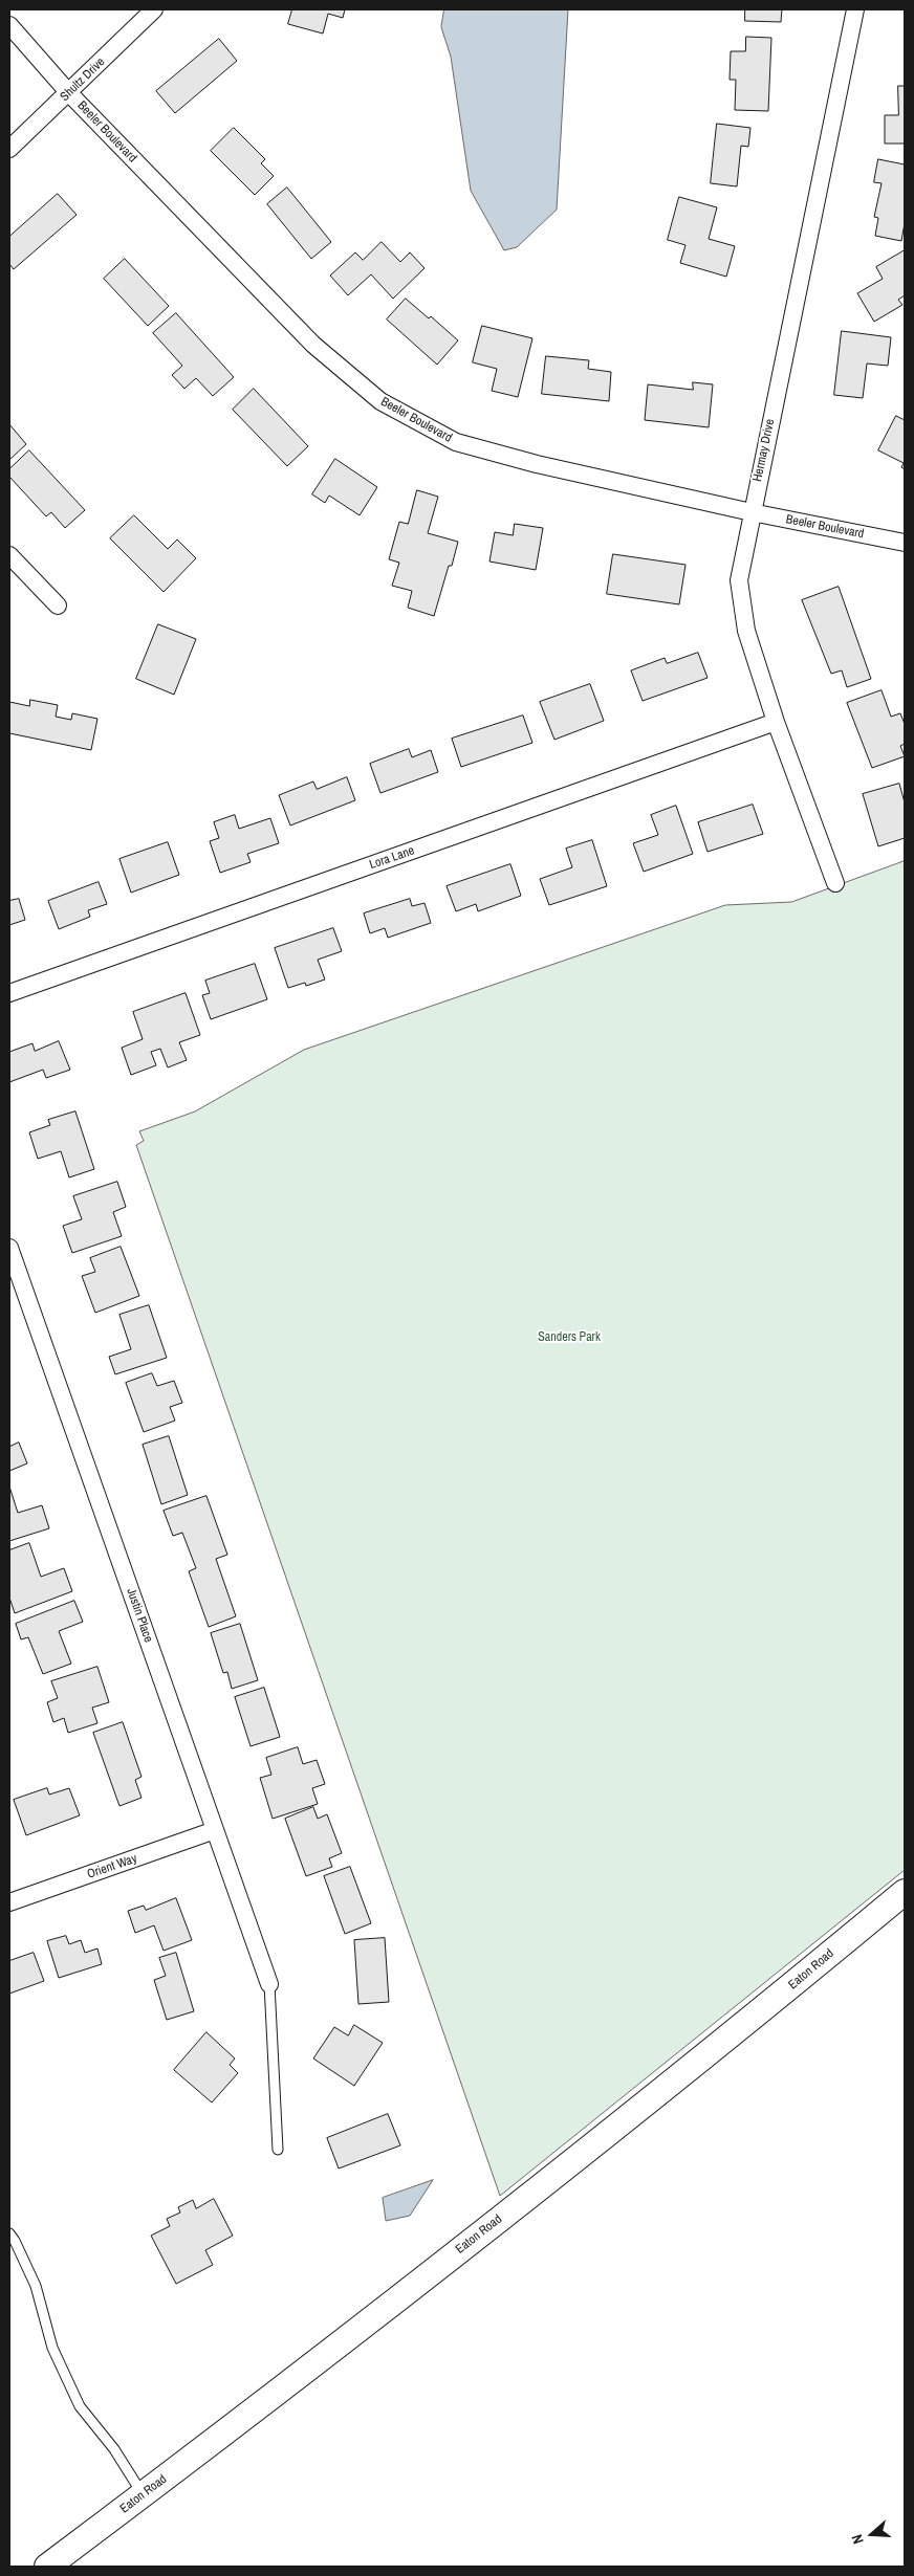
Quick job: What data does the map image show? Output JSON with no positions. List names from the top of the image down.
{
  "streets": {
    "street": [
      "Shultz Drive",
      "Beeler Boulevard",
      "Hermay Drive",
      "Lora Lane",
      "Justin Place",
      "Orient Way",
      "Eaton Road"
    ]
  },
  "crossings": [
    ["Shultz Drive", "Beeler Boulevard"],
    ["Beeler Boulevard", "Hermay Drive"],
    ["Hermay Drive", "Lora Lane"],
    ["Justin Place", "Orient Way"]
  ],
  "parks": ["Sanders Park"],
  "north": "left"
}
